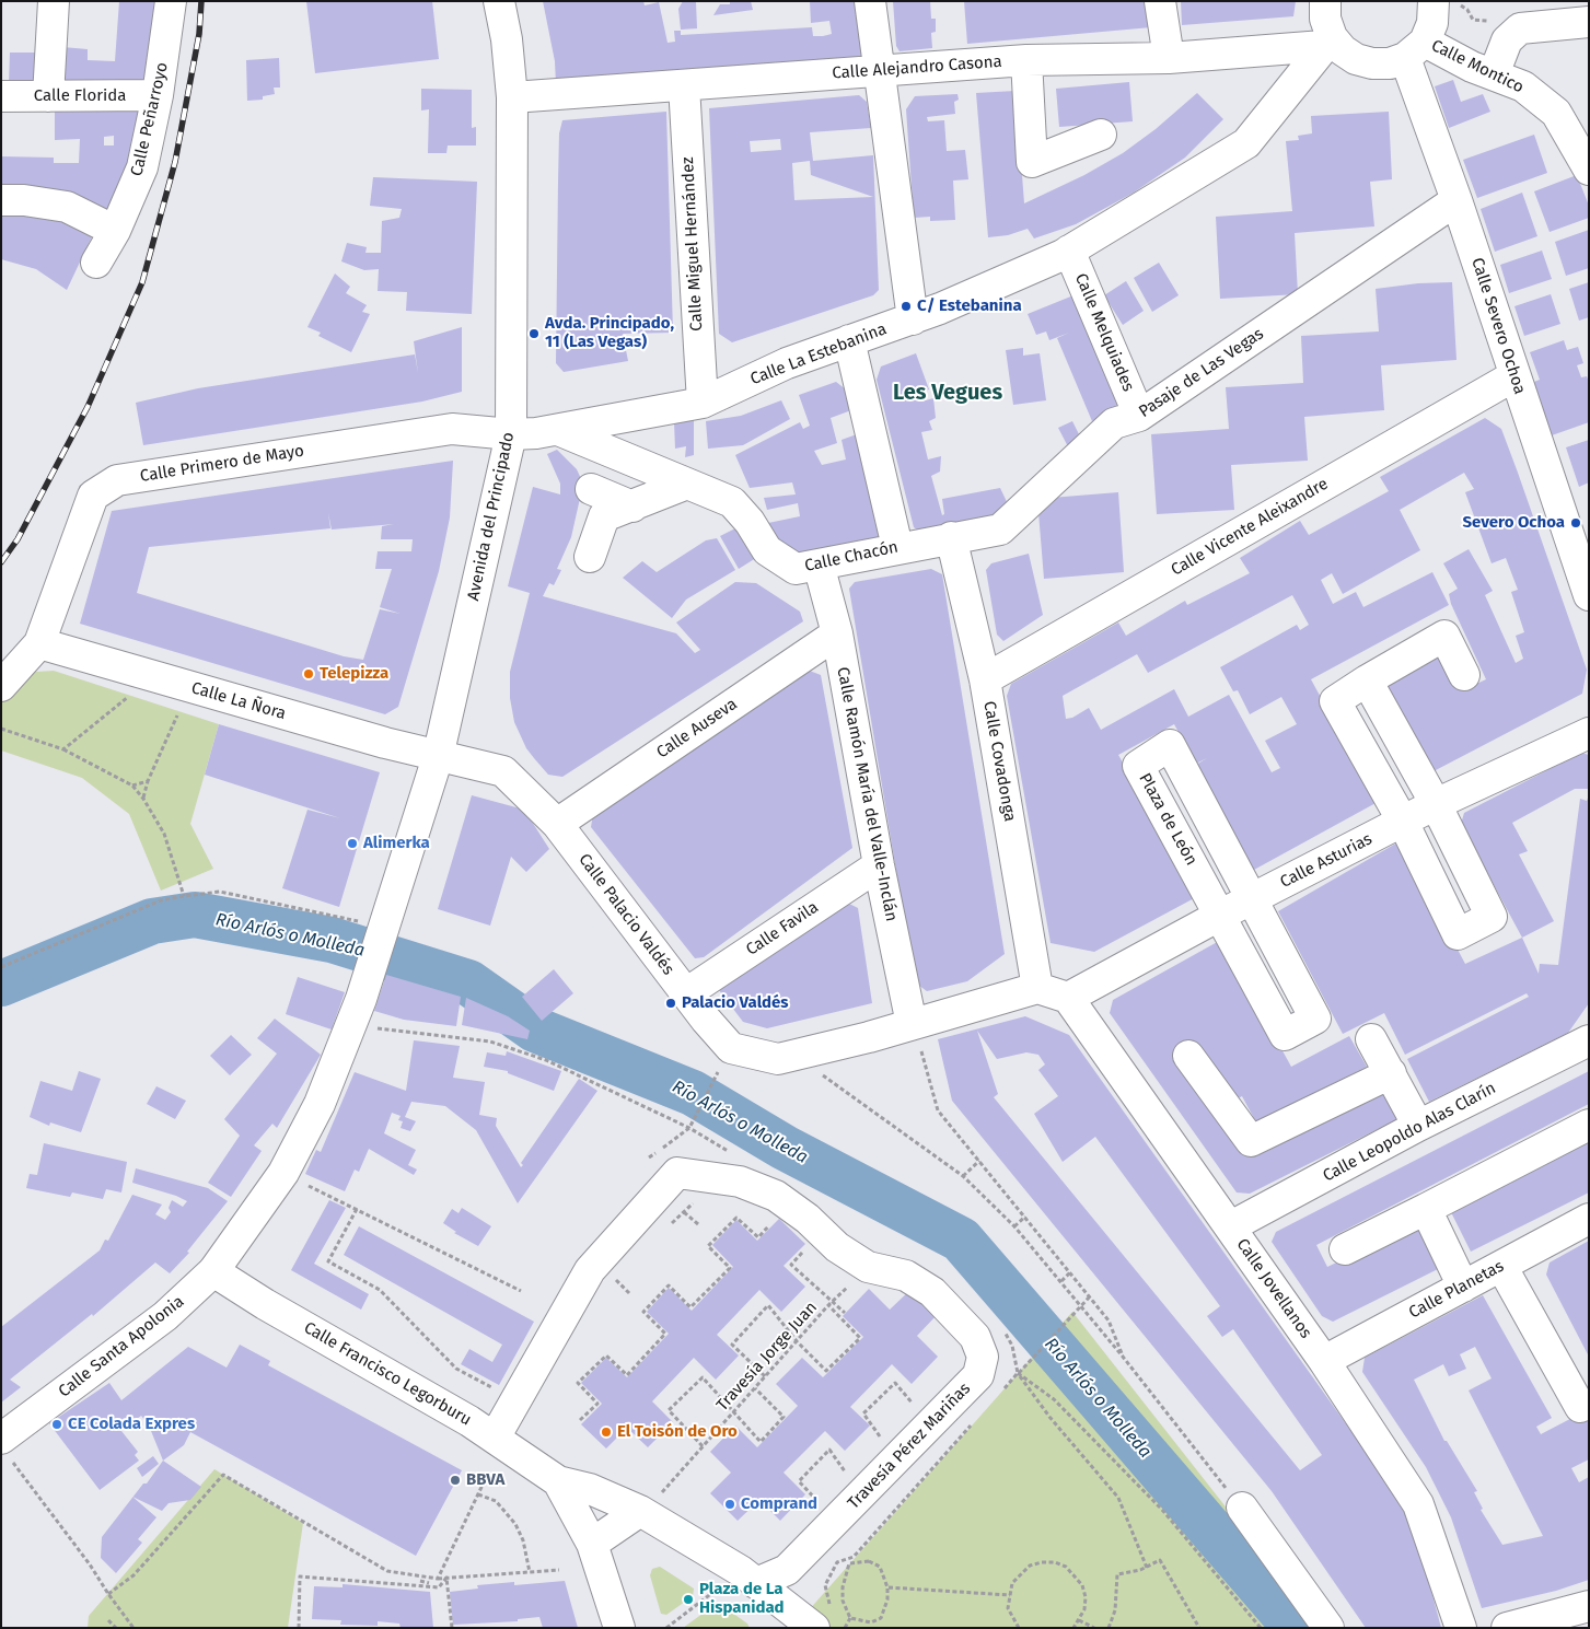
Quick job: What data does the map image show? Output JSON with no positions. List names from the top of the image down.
{
  "streets": {
    "street": [
      "Calle Montico",
      "Calle Alejandro Casona",
      "Calle Florida",
      "Calle Peñarroyo",
      "Calle Miguel Hernández",
      "Calle Severo Ochoa",
      "Calle Melquiades",
      "Calle La Estebanina",
      "Pasaje de Las Vegas",
      "Calle Primero de Mayo",
      "Avenida del Principado",
      "Calle Vicente Aleixandre",
      "Calle Chacón",
      "Calle La Ñora",
      "Calle Auseva",
      "Calle Covadonga",
      "Calle Ramón María del Valle-Inclán",
      "Plaza de León",
      "Calle Asturias",
      "Calle Palacio Valdés",
      "Calle Favila",
      "Calle Leopoldo Alas Clarín",
      "Calle Jovellanos",
      "Calle Planetas",
      "Calle Santa Apolonia",
      "Calle Francisco Legorburu",
      "Travesía Pérez Mariñas"
    ],
    "path": ["Travesía Jorge Juan"]
  },
  "crossings": [
    ["Calle Montico", "Calle Severo Ochoa"],
    ["Calle Alejandro Casona", "Calle Miguel Hernández"],
    ["Calle Alejandro Casona", "Calle La Estebanina"],
    ["Calle Alejandro Casona", "Avenida del Principado"],
    ["Calle Florida", "Calle Peñarroyo"],
    ["Calle Miguel Hernández", "Calle La Estebanina"],
    ["Calle Severo Ochoa", "Pasaje de Las Vegas"],
    ["Calle Severo Ochoa", "Calle Vicente Aleixandre"],
    ["Calle Melquiades", "Calle La Estebanina"],
    ["Calle Melquiades", "Pasaje de Las Vegas"],
    ["Calle La Estebanina", "Calle Primero de Mayo"],
    ["Calle La Estebanina", "Avenida del Principado"],
    ["Calle La Estebanina", "Calle Chacón"],
    ["Pasaje de Las Vegas", "Calle Chacón"],
    ["Pasaje de Las Vegas", "Calle Covadonga"],
    ["Calle Primero de Mayo", "Avenida del Principado"],
    ["Calle Primero de Mayo", "Calle La Ñora"],
    ["Avenida del Principado", "Calle La Ñora"],
    ["Avenida del Principado", "Calle Palacio Valdés"],
    ["Avenida del Principado", "Calle Santa Apolonia"],
    ["Calle Vicente Aleixandre", "Calle Covadonga"],
    ["Calle Chacón", "Calle Covadonga"],
    ["Calle Chacón", "Calle Ramón María del Valle-Inclán"],
    ["Calle La Ñora", "Calle Palacio Valdés"],
    ["Calle Auseva", "Calle Ramón María del Valle-Inclán"],
    ["Calle Auseva", "Calle Palacio Valdés"],
    ["Calle Ramón María del Valle-Inclán", "Calle Favila"],
    ["Plaza de León", "Calle Asturias"],
    ["Calle Asturias", "Calle Jovellanos"],
    ["Calle Palacio Valdés", "Calle Favila"],
    ["Calle Leopoldo Alas Clarín", "Calle Jovellanos"],
    ["Calle Jovellanos", "Calle Planetas"],
    ["Calle Santa Apolonia", "Calle Francisco Legorburu"],
    ["Travesía Jorge Juan", "Travesía Pérez Mariñas"]
  ],
  "districts": ["Les Vegues"],
  "water": ["Río Arlós o Molleda"],
  "places": [
    "C/ Estebanina",
    "Avda. Principado, 11 (Las Vegas)",
    "Severo Ochoa",
    "Telepizza",
    "Alimerka",
    "Palacio Valdés",
    "CE Colada Expres",
    "El Toisón de Oro",
    "BBVA",
    "Comprand",
    "Plaza de La Hispanidad"
  ]
}
